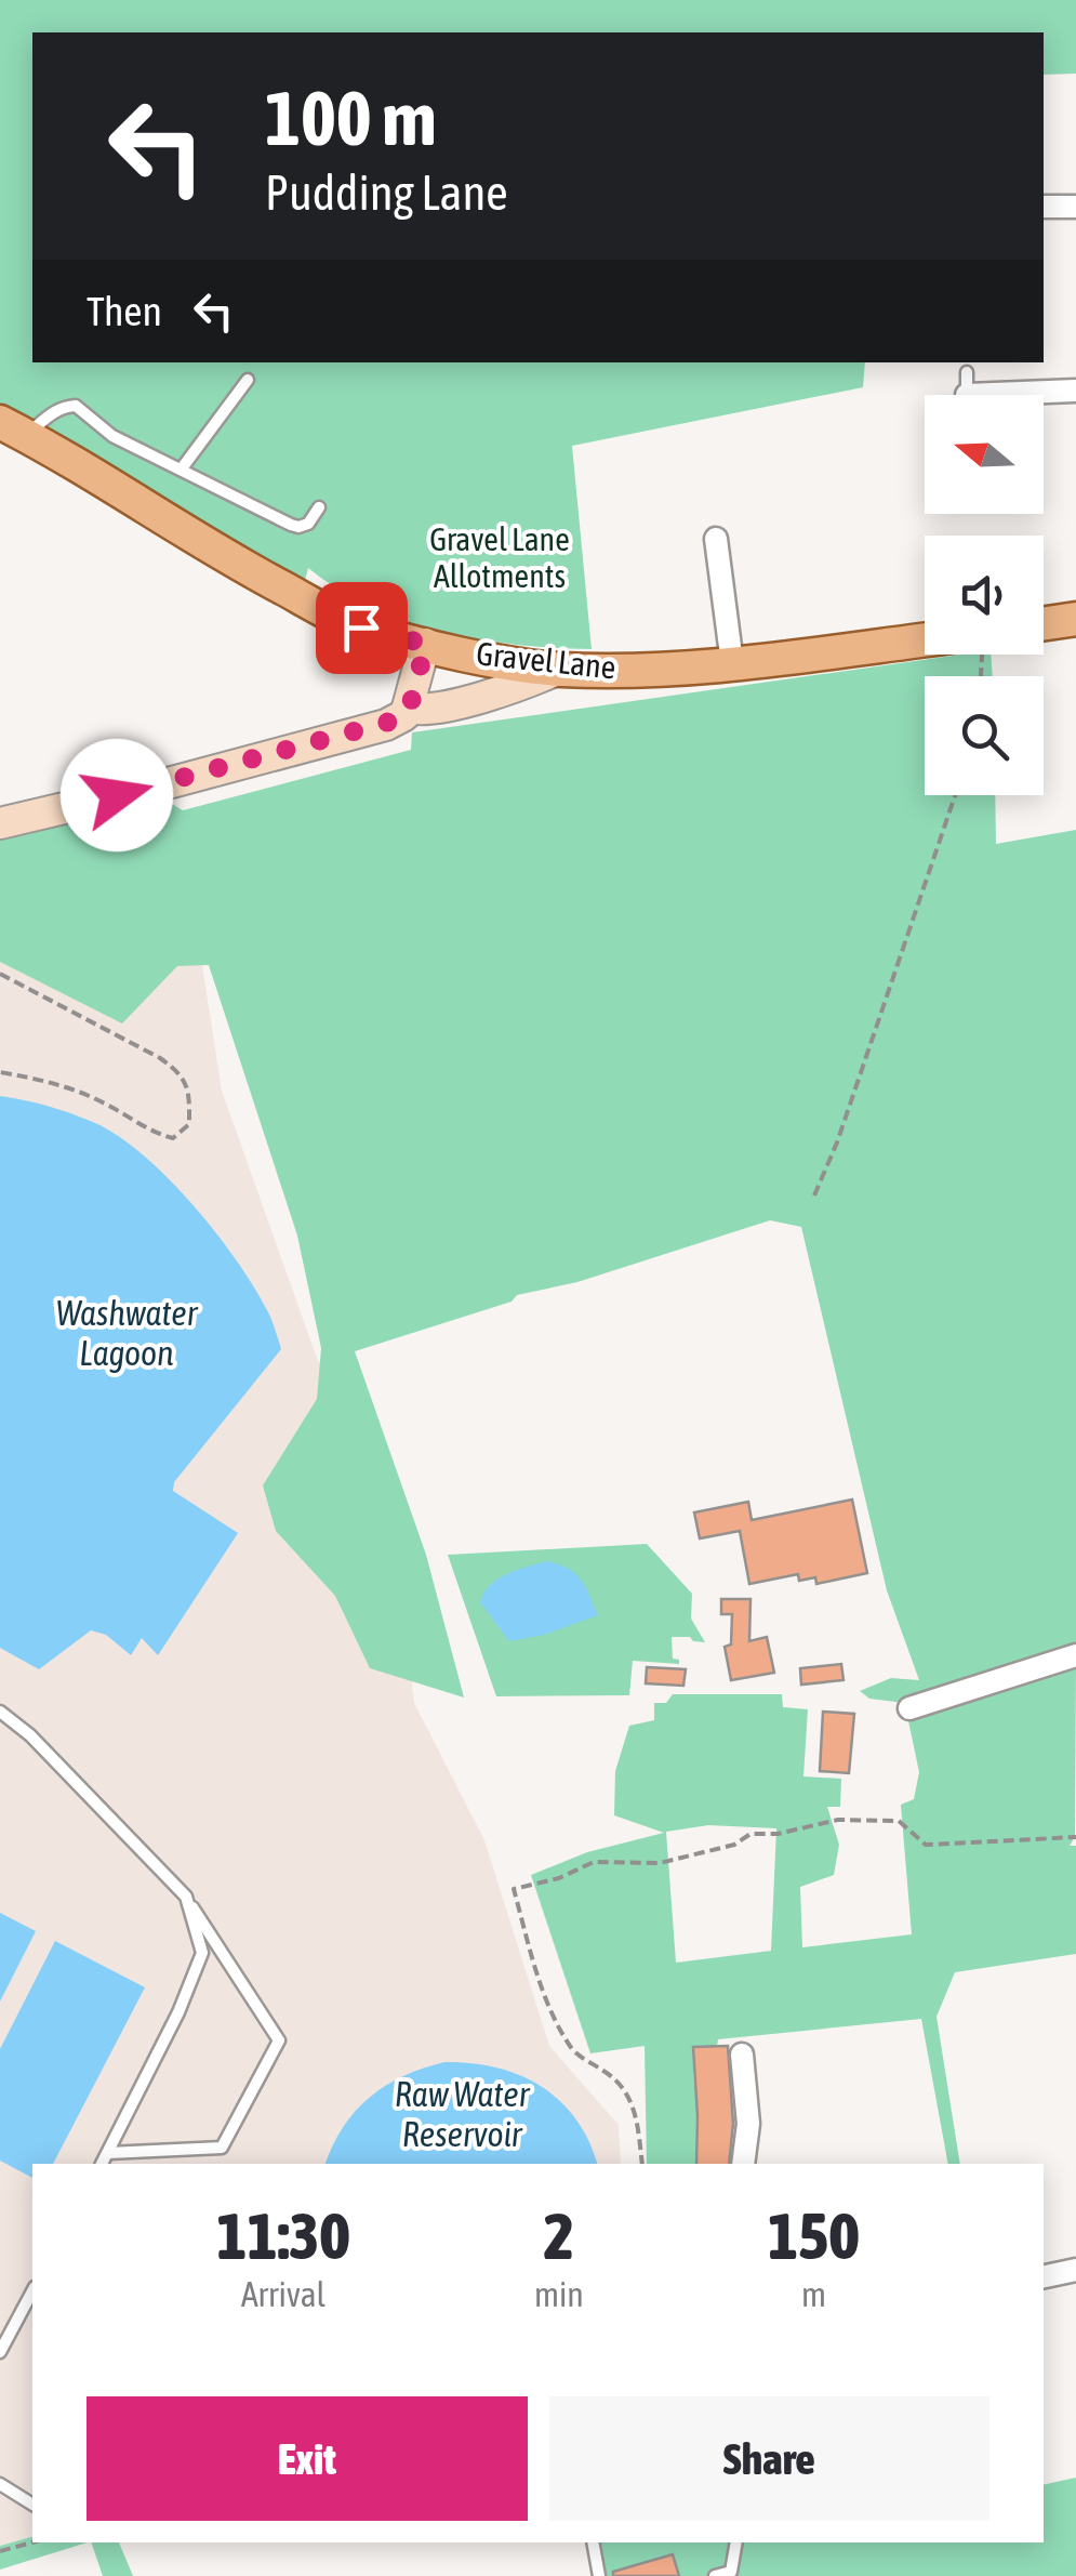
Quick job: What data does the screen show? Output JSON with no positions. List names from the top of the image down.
{
  "streets": {
    "main road": ["Gravel Lane"]
  },
  "water": ["Washwater Lagoon", "Raw Water Reservoir"],
  "parks": ["Gravel Lane Allotments"],
  "north": "left",
  "page": {
    "turn": ["100 m", "Pudding Lane"],
    "then": "Then",
    "eta": [
      "11:30",
      "Arrival",
      "2",
      "min",
      "150",
      "m"
    ],
    "buttons": ["Exit", "Share"]
  }
}
